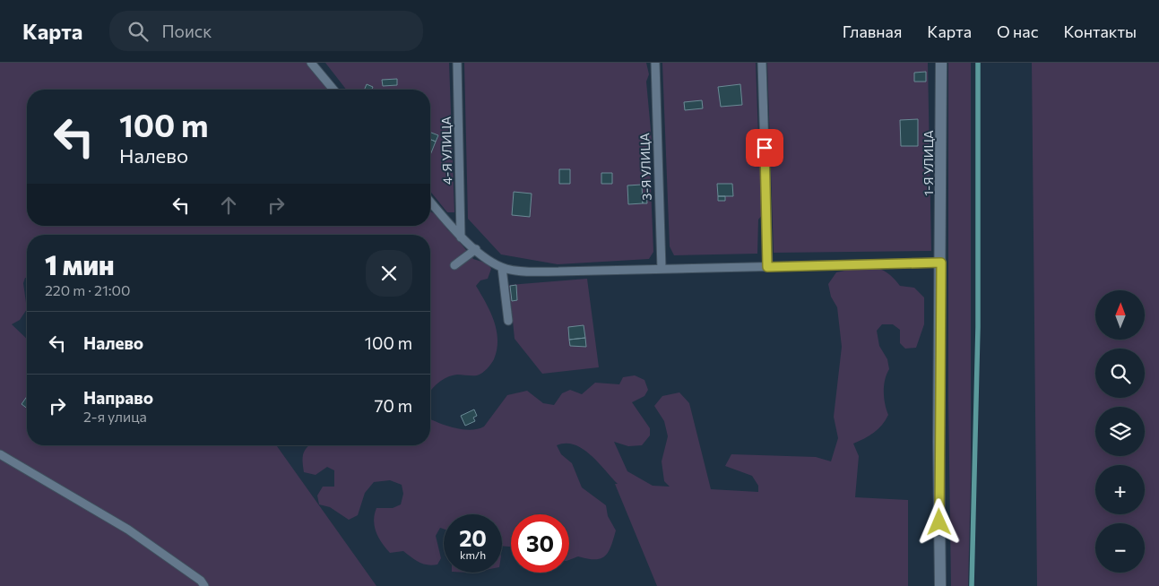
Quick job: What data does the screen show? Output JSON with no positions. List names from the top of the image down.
{
  "streets": {
    "street": ["1-Я УЛИЦА"],
    "lane": ["4-Я УЛИЦА", "3-Я УЛИЦА"]
  },
  "north": "top",
  "page": {
    "header": "Карта",
    "search": "Поиск",
    "nav": [
      "Главная",
      "Карта",
      "О нас",
      "Контакты"
    ],
    "turn": ["100 m", "Налево"],
    "heading": ["1 мин", "220 m · 21:00"],
    "map_buttons": ["+", "−"],
    "list": [
      {
        "name": "Налево",
        "value": "100 m"
      },
      {
        "name": "Направо",
        "note": "2-я улица",
        "value": "70 m"
      }
    ],
    "speed": "20 km/h",
    "limit": "30"
  }
}
